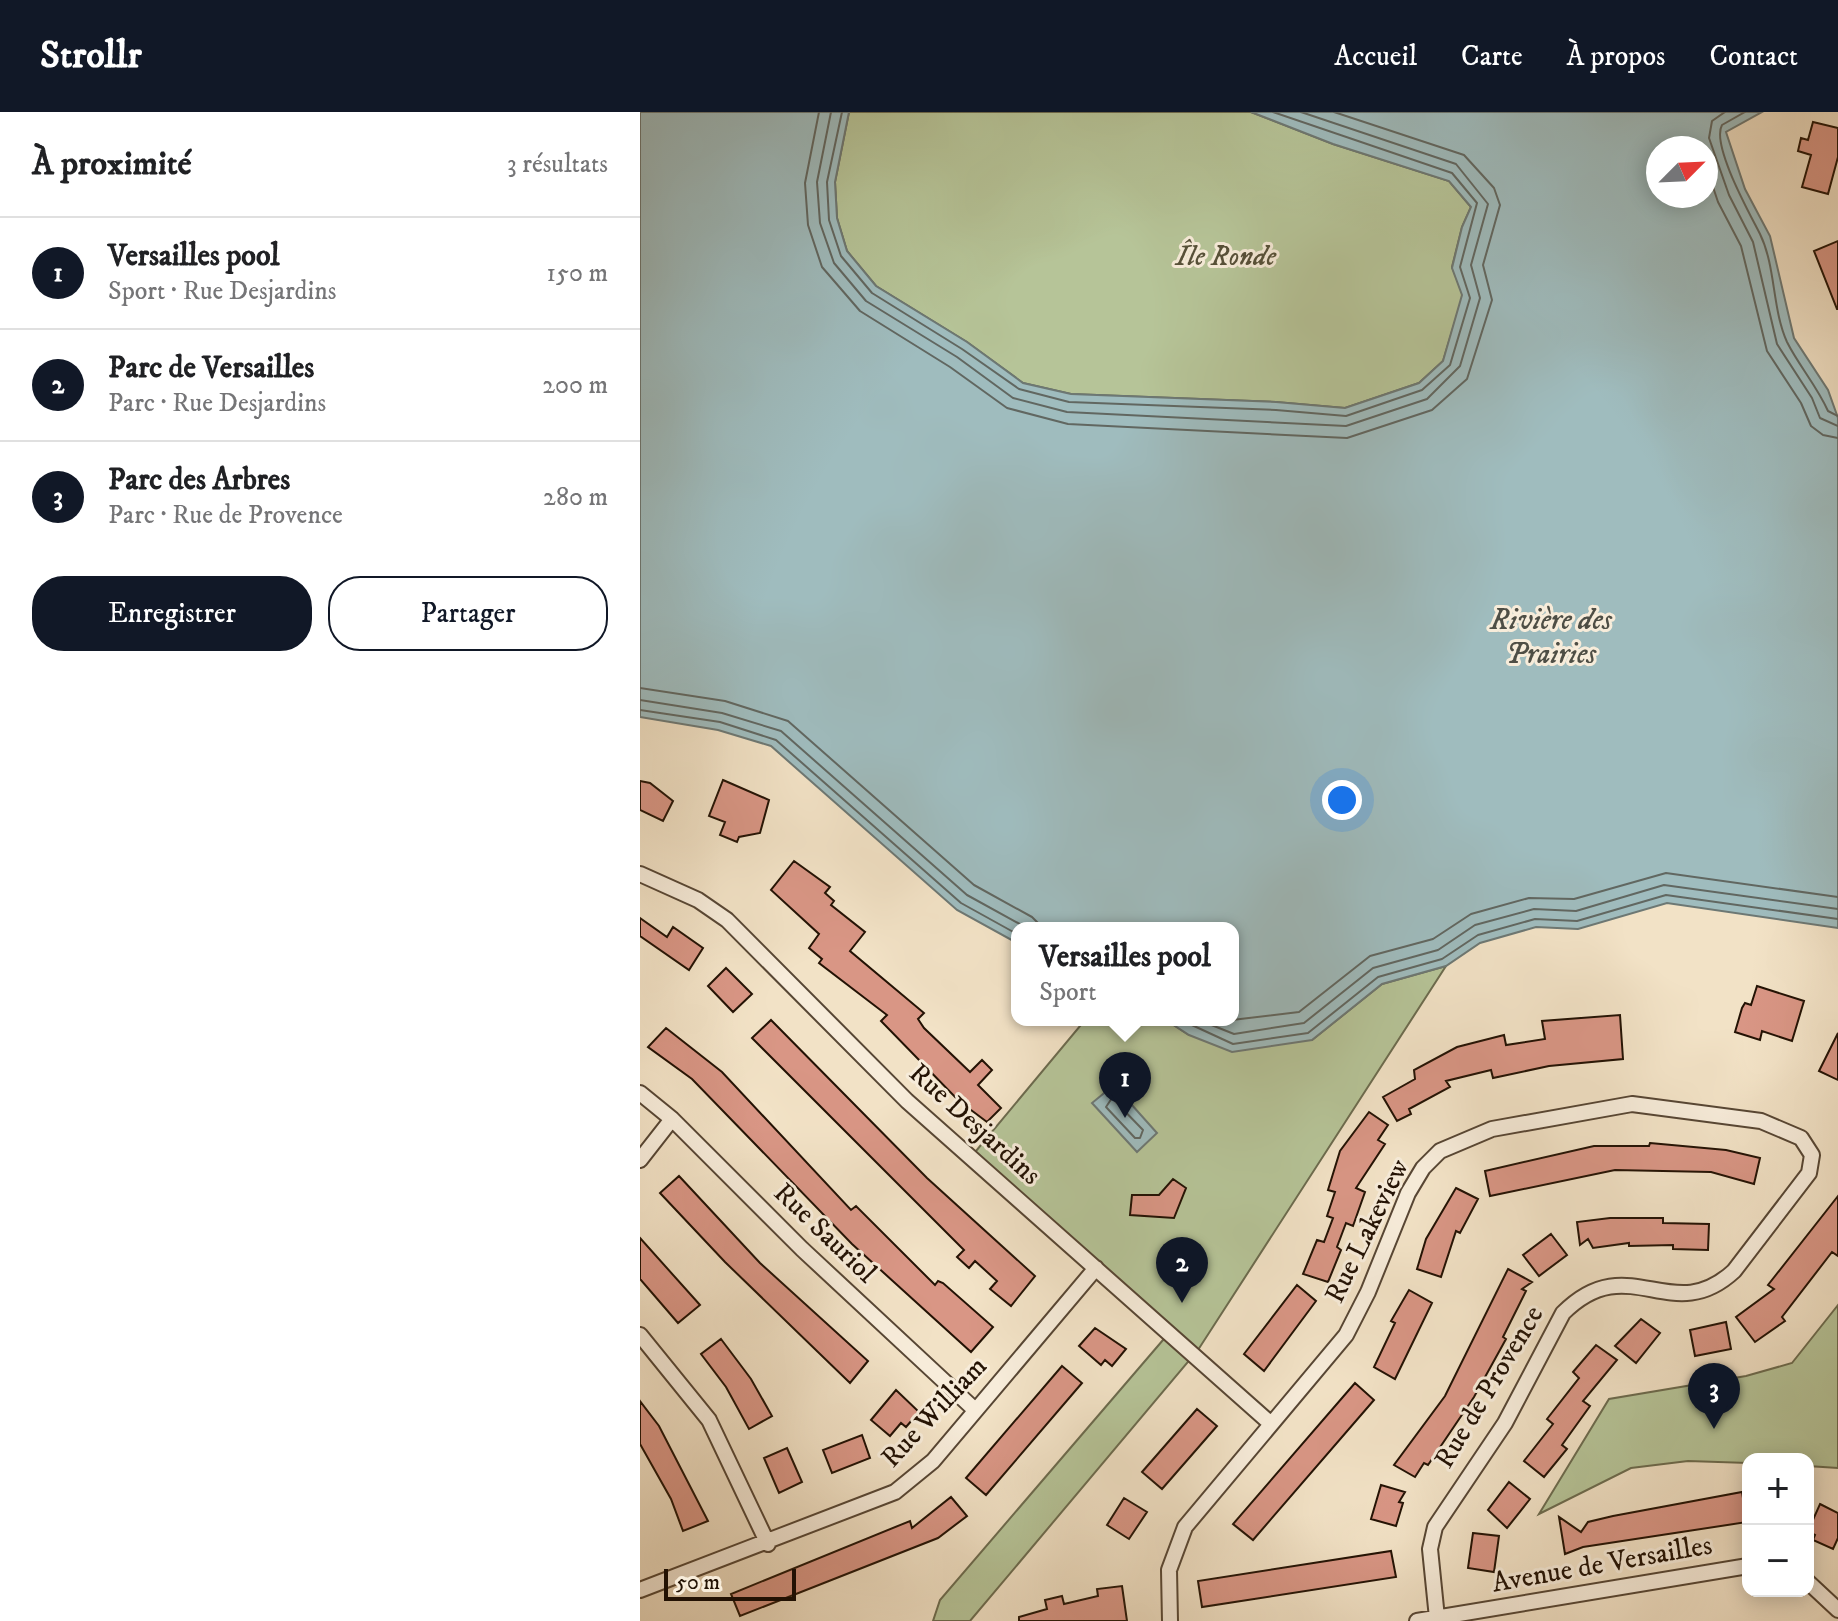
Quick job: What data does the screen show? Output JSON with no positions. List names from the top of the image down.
{
  "streets": {
    "street": [
      "Rue Desjardins",
      "Rue Lakeview",
      "Rue Sauriol",
      "Rue de Provence",
      "Rue William",
      "Avenue de Versailles"
    ]
  },
  "crossings": [
    ["Rue Desjardins", "Rue Lakeview"],
    ["Rue Desjardins", "Rue William"],
    ["Rue Lakeview", "Rue de Provence"],
    ["Rue Sauriol", "Rue William"],
    ["Rue de Provence", "Avenue de Versailles"]
  ],
  "water": ["Rivière des Prairies"],
  "parks": ["Île Ronde"],
  "scale_bar": "50 m",
  "north": "top right",
  "page": {
    "header": "Strollr",
    "nav": [
      "Accueil",
      "Carte",
      "À propos",
      "Contact"
    ],
    "heading": ["À proximité", "3 résultats"],
    "list": [
      {
        "mark": "1",
        "name": "Versailles pool",
        "note": "Sport · Rue Desjardins",
        "value": "150 m"
      },
      {
        "mark": "2",
        "name": "Parc de Versailles",
        "note": "Parc · Rue Desjardins",
        "value": "200 m"
      },
      {
        "mark": "3",
        "name": "Parc des Arbres",
        "note": "Parc · Rue de Provence",
        "value": "280 m"
      }
    ],
    "buttons": ["Enregistrer", "Partager"],
    "popup": ["Versailles pool", "Sport"],
    "pins": ["1", "2", "3"],
    "map_buttons": ["+", "−"],
    "scale": "50 m"
  }
}
